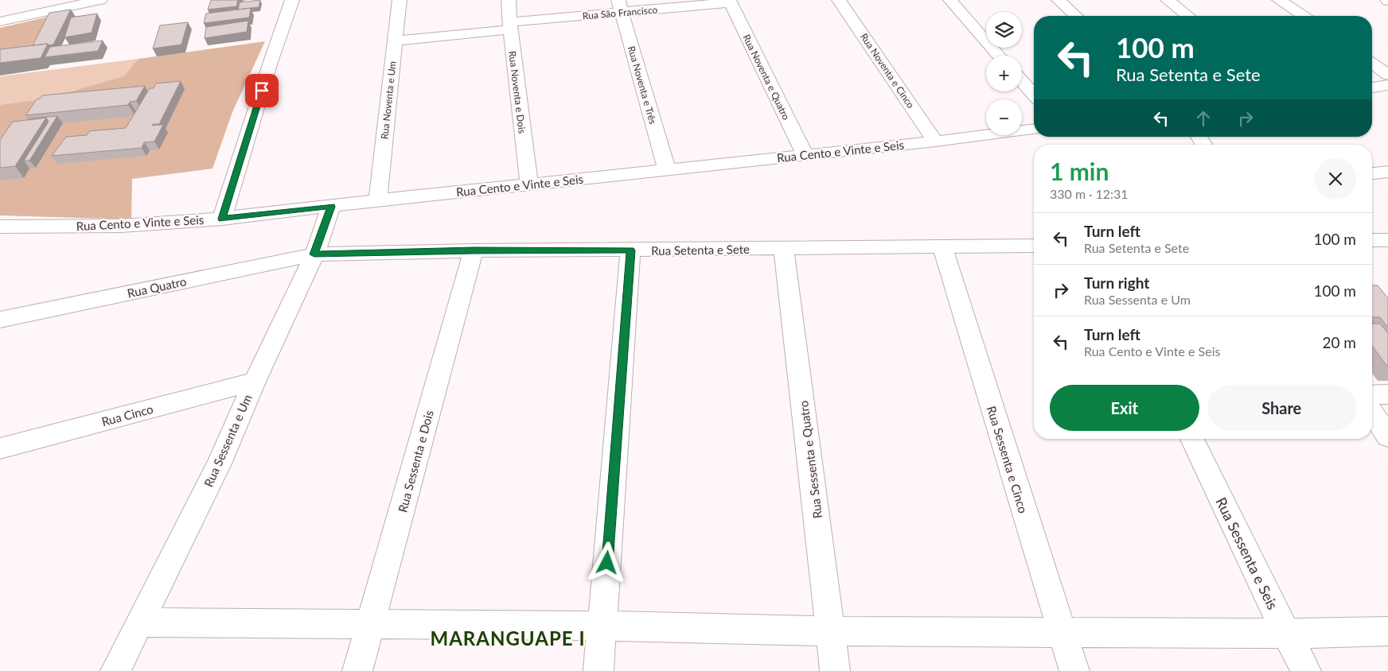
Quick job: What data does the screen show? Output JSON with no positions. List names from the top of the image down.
{
  "streets": {
    "street": [
      "Rua São Francisco",
      "Rua Noventa e Cinco",
      "Rua Noventa e Quatro",
      "Rua Noventa e Três",
      "Rua Noventa e Dois",
      "Rua Noventa e Um",
      "Rua Cento e Vinte e Seis",
      "Rua Setenta e Sete",
      "Rua Quatro",
      "Rua Cinco",
      "Rua Sessenta e Um",
      "Rua Sessenta e Quatro",
      "Rua Sessenta e Cinco",
      "Rua Sessenta e Dois",
      "Rua Sessenta e Seis"
    ]
  },
  "crossings": [
    ["Rua São Francisco", "Rua Noventa e Quatro"],
    ["Rua São Francisco", "Rua Noventa e Três"],
    ["Rua São Francisco", "Rua Noventa e Dois"],
    ["Rua São Francisco", "Rua Noventa e Um"],
    ["Rua Noventa e Cinco", "Rua Cento e Vinte e Seis"],
    ["Rua Noventa e Quatro", "Rua Cento e Vinte e Seis"],
    ["Rua Noventa e Três", "Rua Cento e Vinte e Seis"],
    ["Rua Noventa e Dois", "Rua Cento e Vinte e Seis"],
    ["Rua Noventa e Um", "Rua Cento e Vinte e Seis"],
    ["Rua Cento e Vinte e Seis", "Rua Sessenta e Um"],
    ["Rua Setenta e Sete", "Rua Quatro"],
    ["Rua Setenta e Sete", "Rua Sessenta e Um"],
    ["Rua Setenta e Sete", "Rua Sessenta e Quatro"],
    ["Rua Setenta e Sete", "Rua Sessenta e Cinco"],
    ["Rua Setenta e Sete", "Rua Sessenta e Dois"],
    ["Rua Quatro", "Rua Sessenta e Um"],
    ["Rua Cinco", "Rua Sessenta e Um"]
  ],
  "districts": ["MARANGUAPE I"],
  "page": {
    "map_buttons": ["+", "−"],
    "turn": ["100 m", "Rua Setenta e Sete"],
    "heading": ["1 min", "330 m · 12:31"],
    "list": [
      {
        "name": "Turn left",
        "note": "Rua Setenta e Sete",
        "value": "100 m"
      },
      {
        "name": "Turn right",
        "note": "Rua Sessenta e Um",
        "value": "100 m"
      },
      {
        "name": "Turn left",
        "note": "Rua Cento e Vinte e Seis",
        "value": "20 m"
      }
    ],
    "buttons": ["Exit", "Share"]
  }
}
